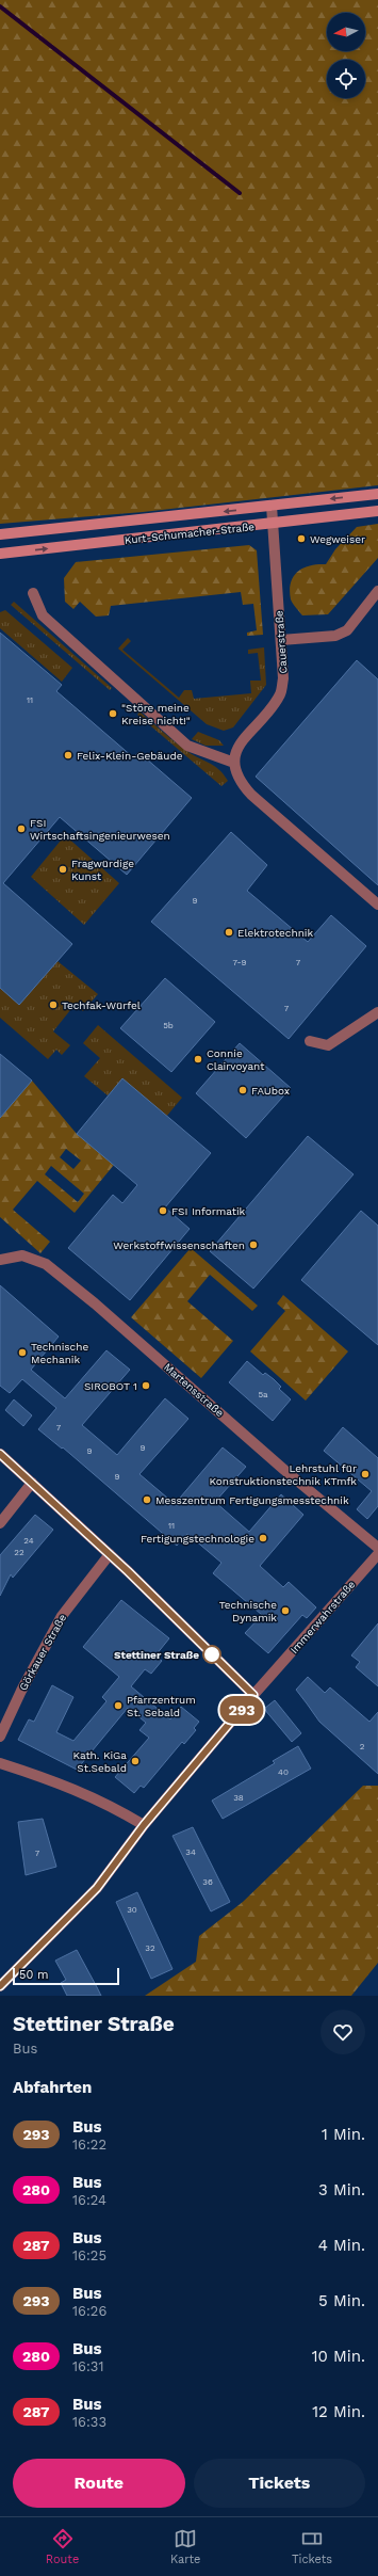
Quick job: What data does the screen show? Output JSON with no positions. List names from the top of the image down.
{
  "streets": {
    "main road": ["Kurt-Schumacher-Straße"],
    "street": [
      "Cauerstraße",
      "Martensstraße",
      "Immerwahrstraße",
      "Görkauer Straße"
    ]
  },
  "crossings": [
    ["Kurt-Schumacher-Straße", "Cauerstraße"]
  ],
  "places": [
    "Wegweiser",
    "\"Störe meine Kreise nicht!\"",
    "Felix-Klein-Gebäude",
    "FSI Wirtschaftsingenieurwesen",
    "Fragwürdige Kunst",
    "Elektrotechnik",
    "Techfak-Würfel",
    "Connie Clairvoyant",
    "FAUbox",
    "FSI Informatik",
    "Werkstoffwissenschaften",
    "Technische Mechanik",
    "SIROBOT 1",
    "Lehrstuhl für Konstruktionstechnik KTmfk",
    "Messzentrum Fertigungsmesstechnik",
    "Fertigungstechnologie",
    "Technische Dynamik",
    "Stettiner Straße",
    "Pfarrzentrum St. Sebald",
    "Kath. KiGa St.Sebald"
  ],
  "lines": ["bus line 293"],
  "house_numbers": [
    "11",
    "9",
    "7-9",
    "7",
    "7",
    "5b",
    "5a",
    "7",
    "9",
    "9",
    "9",
    "11",
    "24",
    "22",
    "2",
    "40",
    "38",
    "34",
    "7",
    "36",
    "30",
    "32"
  ],
  "scale_bar": "50 m",
  "north": "left",
  "page": {
    "on_map": "293",
    "scale": "50 m",
    "heading": [
      ["Stettiner Straße", "Bus"],
      "Abfahrten"
    ],
    "list": [
      {
        "mark": "293",
        "name": "Bus",
        "note": "16:22",
        "value": "1 Min."
      },
      {
        "mark": "280",
        "name": "Bus",
        "note": "16:24",
        "value": "3 Min."
      },
      {
        "mark": "287",
        "name": "Bus",
        "note": "16:25",
        "value": "4 Min."
      },
      {
        "mark": "293",
        "name": "Bus",
        "note": "16:26",
        "value": "5 Min."
      },
      {
        "mark": "280",
        "name": "Bus",
        "note": "16:31",
        "value": "10 Min."
      },
      {
        "mark": "287",
        "name": "Bus",
        "note": "16:33",
        "value": "12 Min."
      }
    ],
    "buttons": ["Route", "Tickets"],
    "tabs": ["Route", "Karte", "Tickets"]
  }
}
